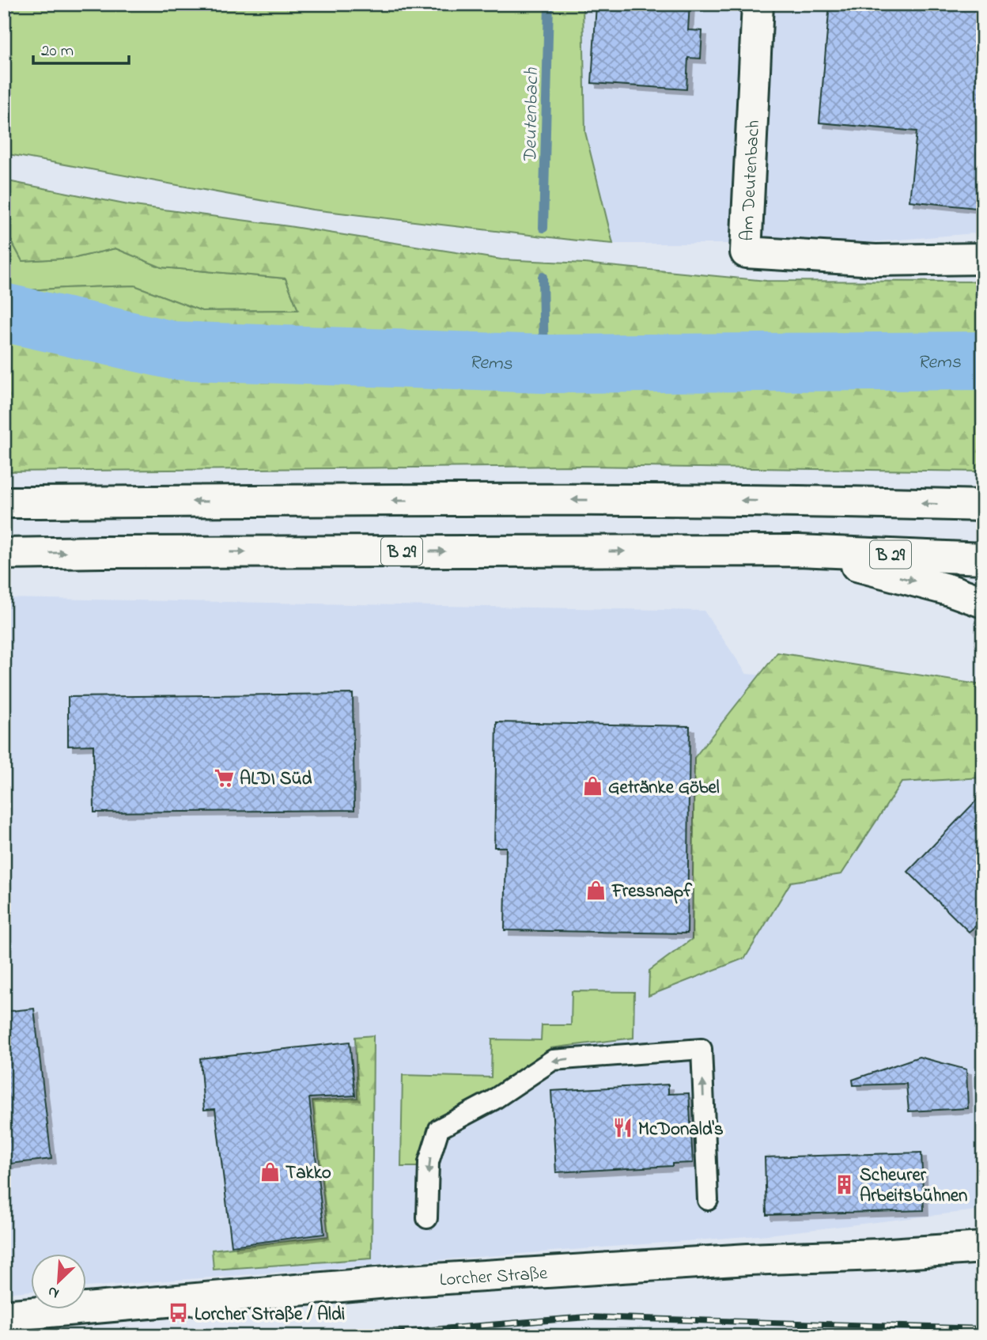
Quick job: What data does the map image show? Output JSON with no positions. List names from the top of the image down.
{
  "streets": {
    "main road": ["Am Deutenbach", "B 29", "Lorcher Straße"]
  },
  "water": ["Deutenbach", "Rems"],
  "places": {
    "supermarket": ["ALDI Süd"],
    "shop": ["Getränke Göbel", "Fressnapf", "Takko"],
    "restaurant": ["McDonald's"],
    "building": ["Scheurer Arbeitsbühnen"],
    "bus stop": ["Lorcher Straße / Aldi"]
  },
  "scale_bar": "20 m",
  "north": "bottom left"
}
